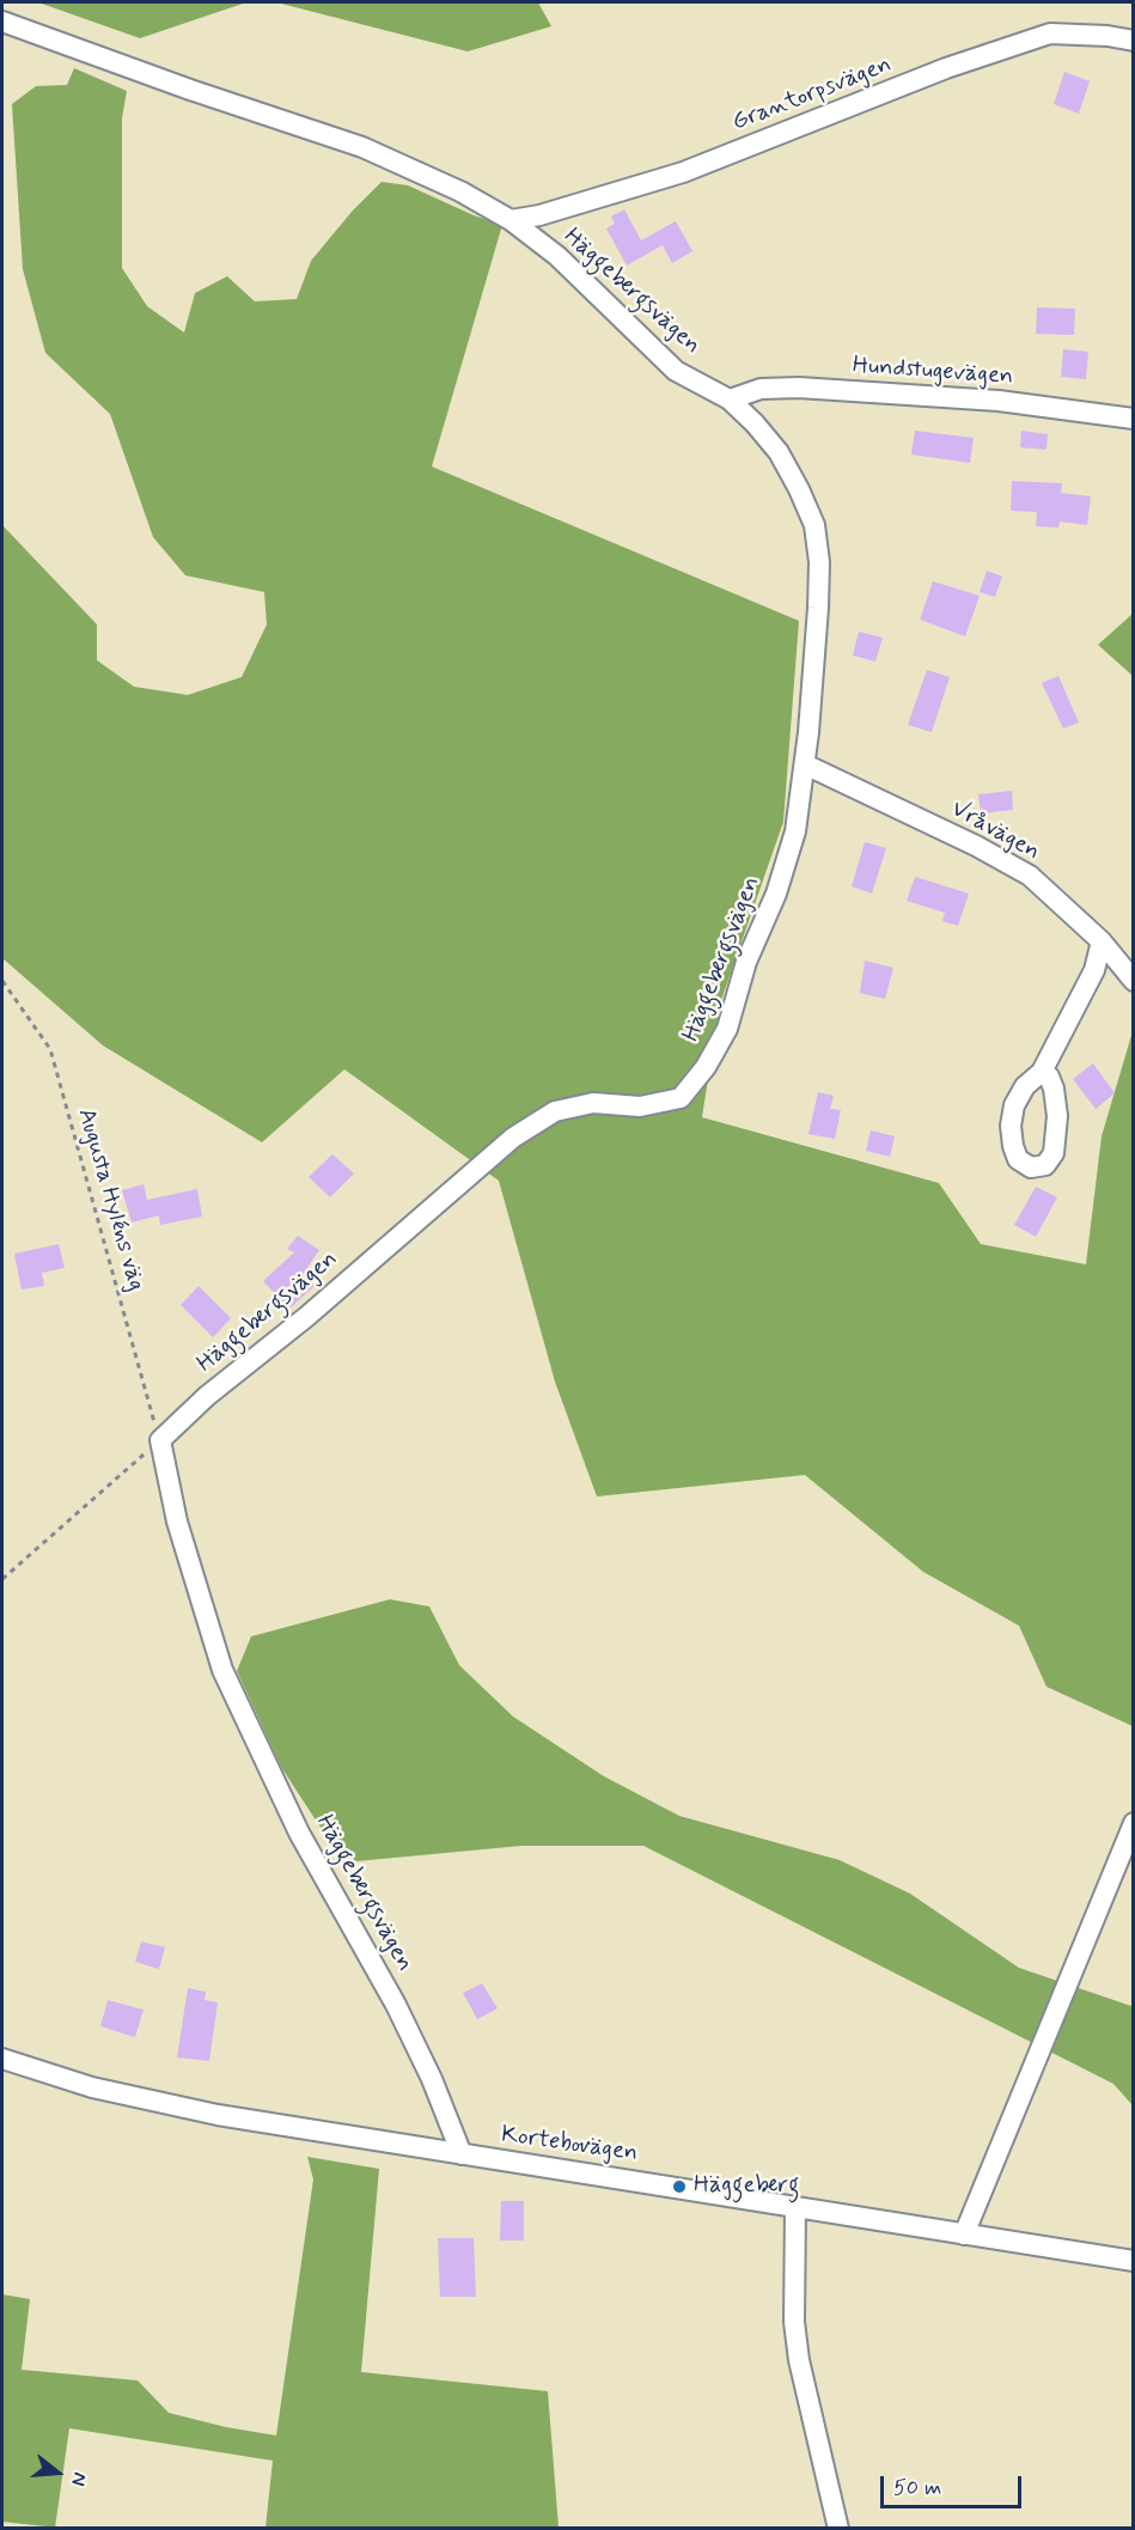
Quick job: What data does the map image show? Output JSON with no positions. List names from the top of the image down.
{
  "streets": {
    "street": [
      "Grantorpsvägen",
      "Häggebergsvägen",
      "Hundstugevägen",
      "Vråvägen",
      "Kortebovägen"
    ],
    "path": ["Augusta Hyléns väg"]
  },
  "crossings": [
    ["Grantorpsvägen", "Häggebergsvägen"],
    ["Häggebergsvägen", "Hundstugevägen"],
    ["Häggebergsvägen", "Vråvägen"],
    ["Häggebergsvägen", "Augusta Hyléns väg"],
    ["Häggebergsvägen", "Kortebovägen"]
  ],
  "places": ["Häggeberg"],
  "scale_bar": "50 m",
  "north": "right"
}
